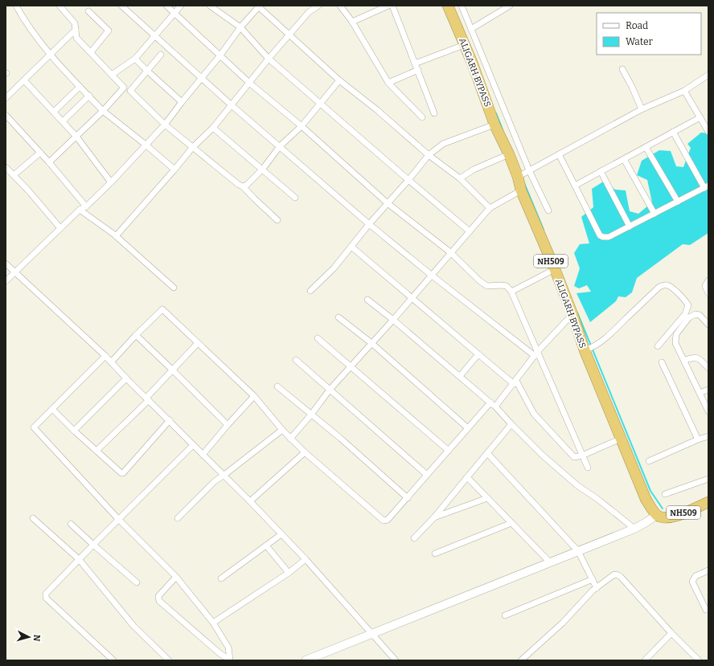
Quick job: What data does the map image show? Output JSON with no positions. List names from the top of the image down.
{
  "streets": {
    "highway": ["ALIGARH BYPASS", "NH509"]
  },
  "crossings": [
    ["ALIGARH BYPASS", "NH509"]
  ],
  "legend": ["Road", "Water"],
  "north": "right"
}
